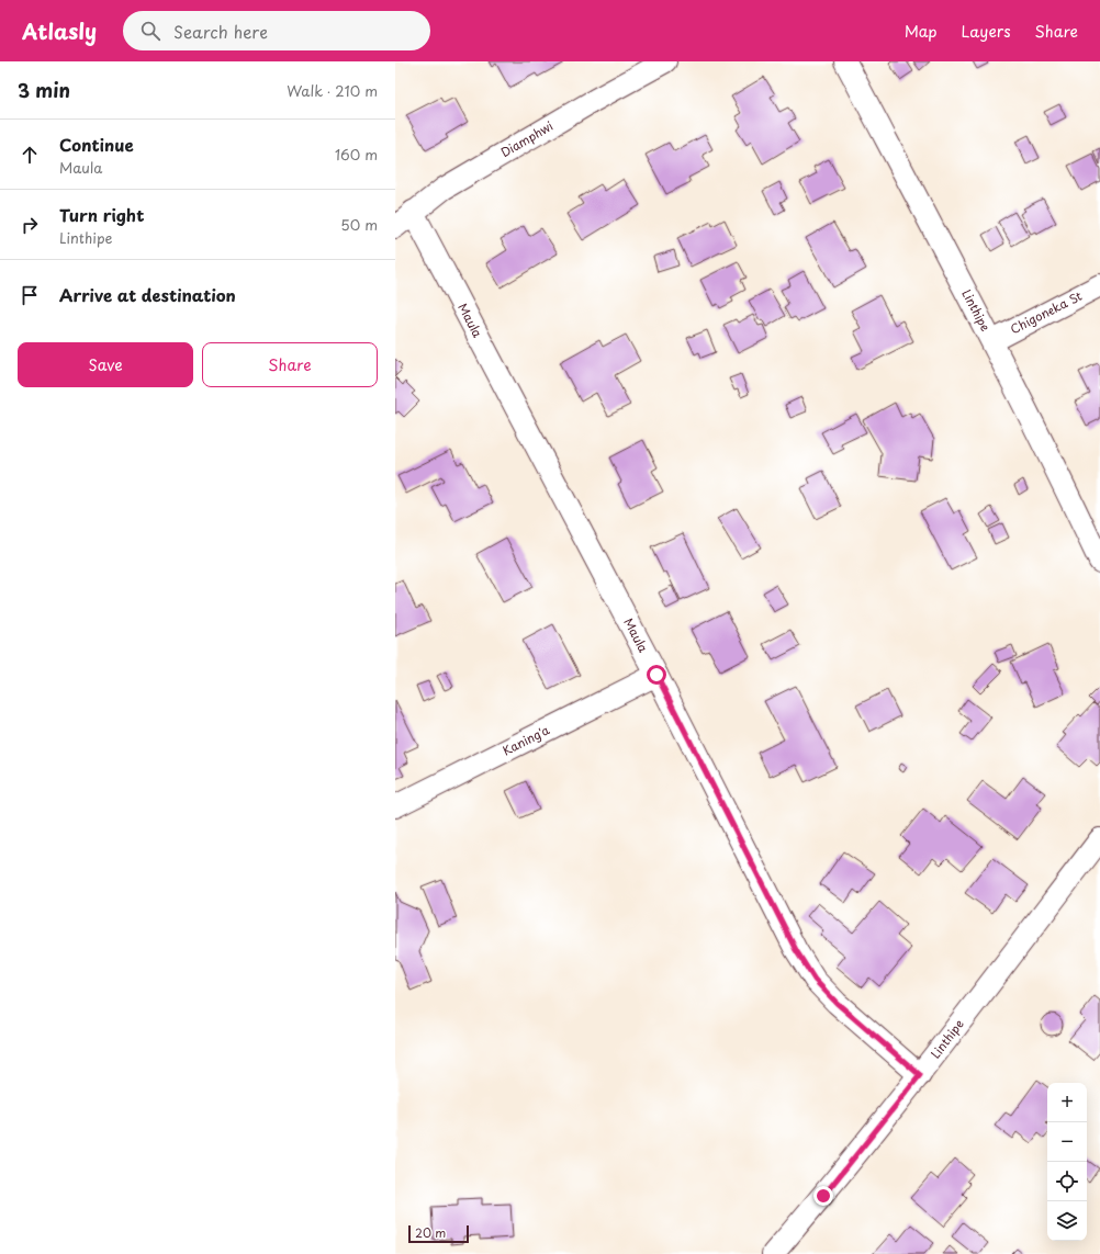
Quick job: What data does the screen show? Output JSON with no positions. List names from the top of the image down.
{
  "streets": {
    "street": [
      "Diamphwi",
      "Linthipe",
      "Chigoneka St",
      "Maula",
      "Kaning'a"
    ]
  },
  "crossings": [
    ["Diamphwi", "Maula"],
    ["Linthipe", "Chigoneka St"],
    ["Linthipe", "Maula"],
    ["Maula", "Kaning'a"]
  ],
  "scale_bar": "20 m",
  "page": {
    "header": "Atlasly",
    "search": "Search here",
    "nav": ["Map", "Layers", "Share"],
    "heading": ["3 min", "Walk · 210 m"],
    "list": [
      ["Continue", "Maula", "160 m"],
      ["Turn right", "Linthipe", "50 m"],
      "Arrive at destination"
    ],
    "buttons": ["Save", "Share"],
    "map_buttons": ["+", "−"],
    "scale": "20 m"
  }
}
